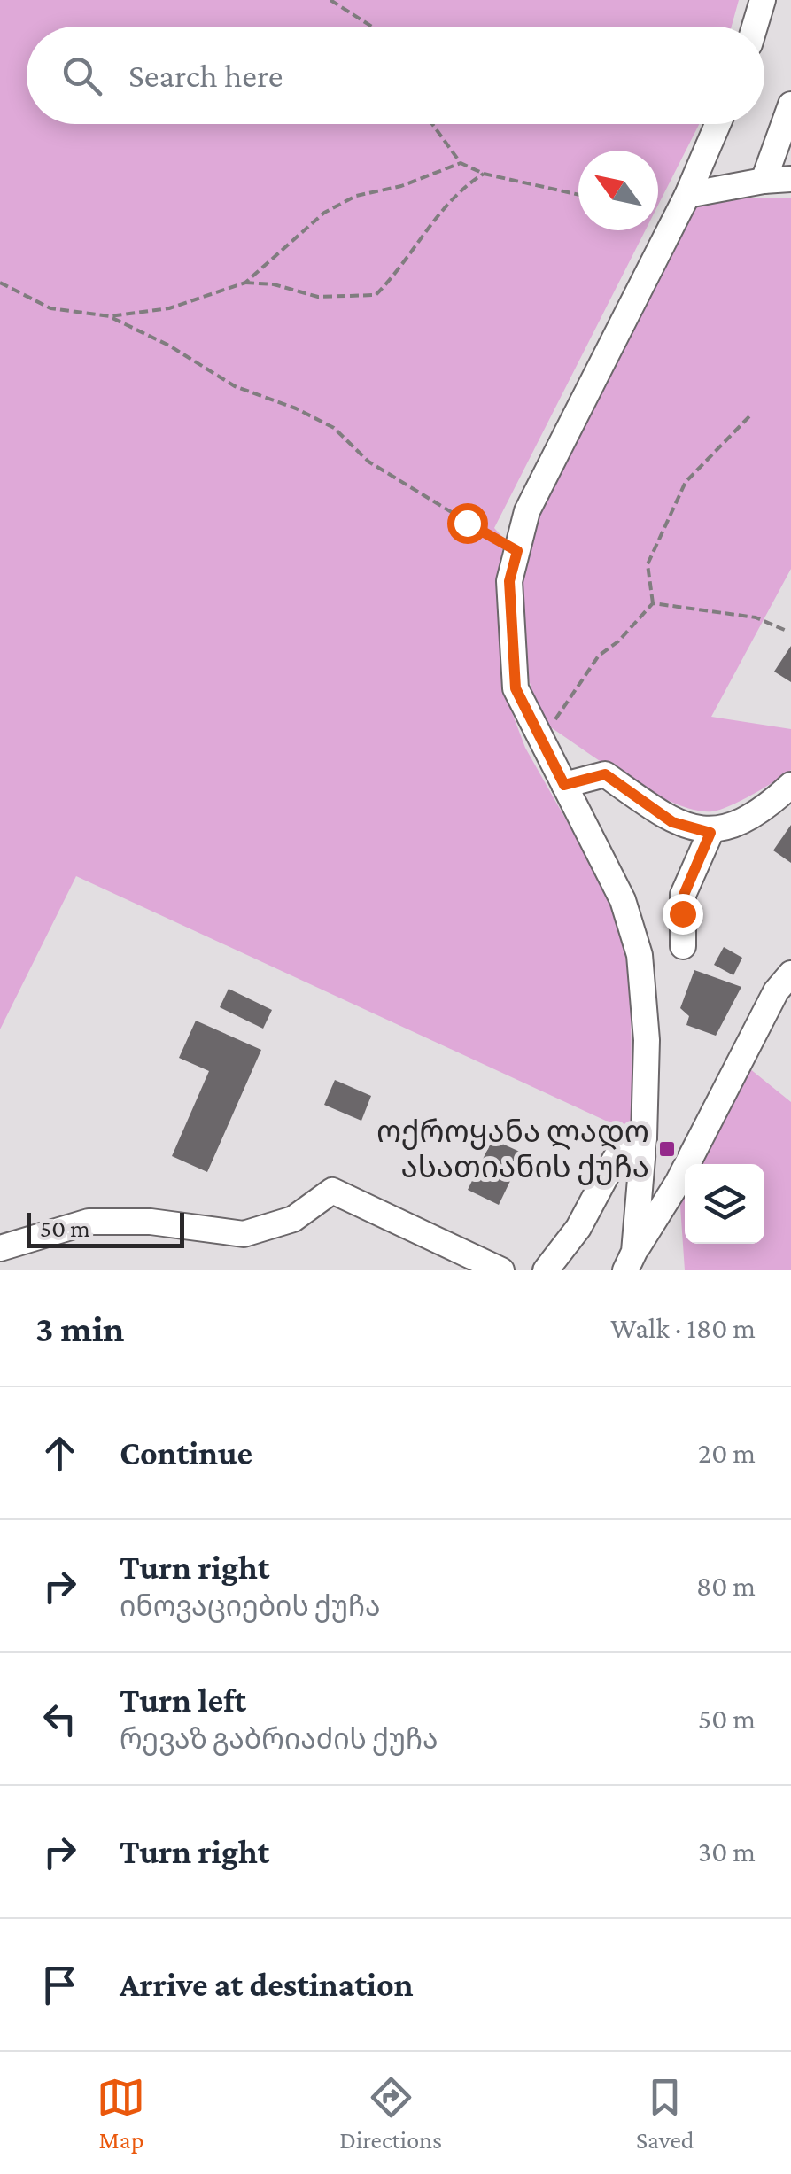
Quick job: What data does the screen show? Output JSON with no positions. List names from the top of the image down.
{
  "places": {
    "transit": ["ოქროყანა ლადო ასათიანის ქუჩა"]
  },
  "scale_bar": "50 m",
  "north": "top left",
  "page": {
    "search": "Search here",
    "scale": "50 m",
    "heading": ["3 min", "Walk · 180 m"],
    "list": [
      ["Continue", "20 m"],
      ["Turn right", "ინოვაციების ქუჩა", "80 m"],
      ["Turn left", "რევაზ გაბრიაძის ქუჩა", "50 m"],
      ["Turn right", "30 m"],
      "Arrive at destination"
    ],
    "nav": ["Map", "Directions", "Saved"]
  }
}
